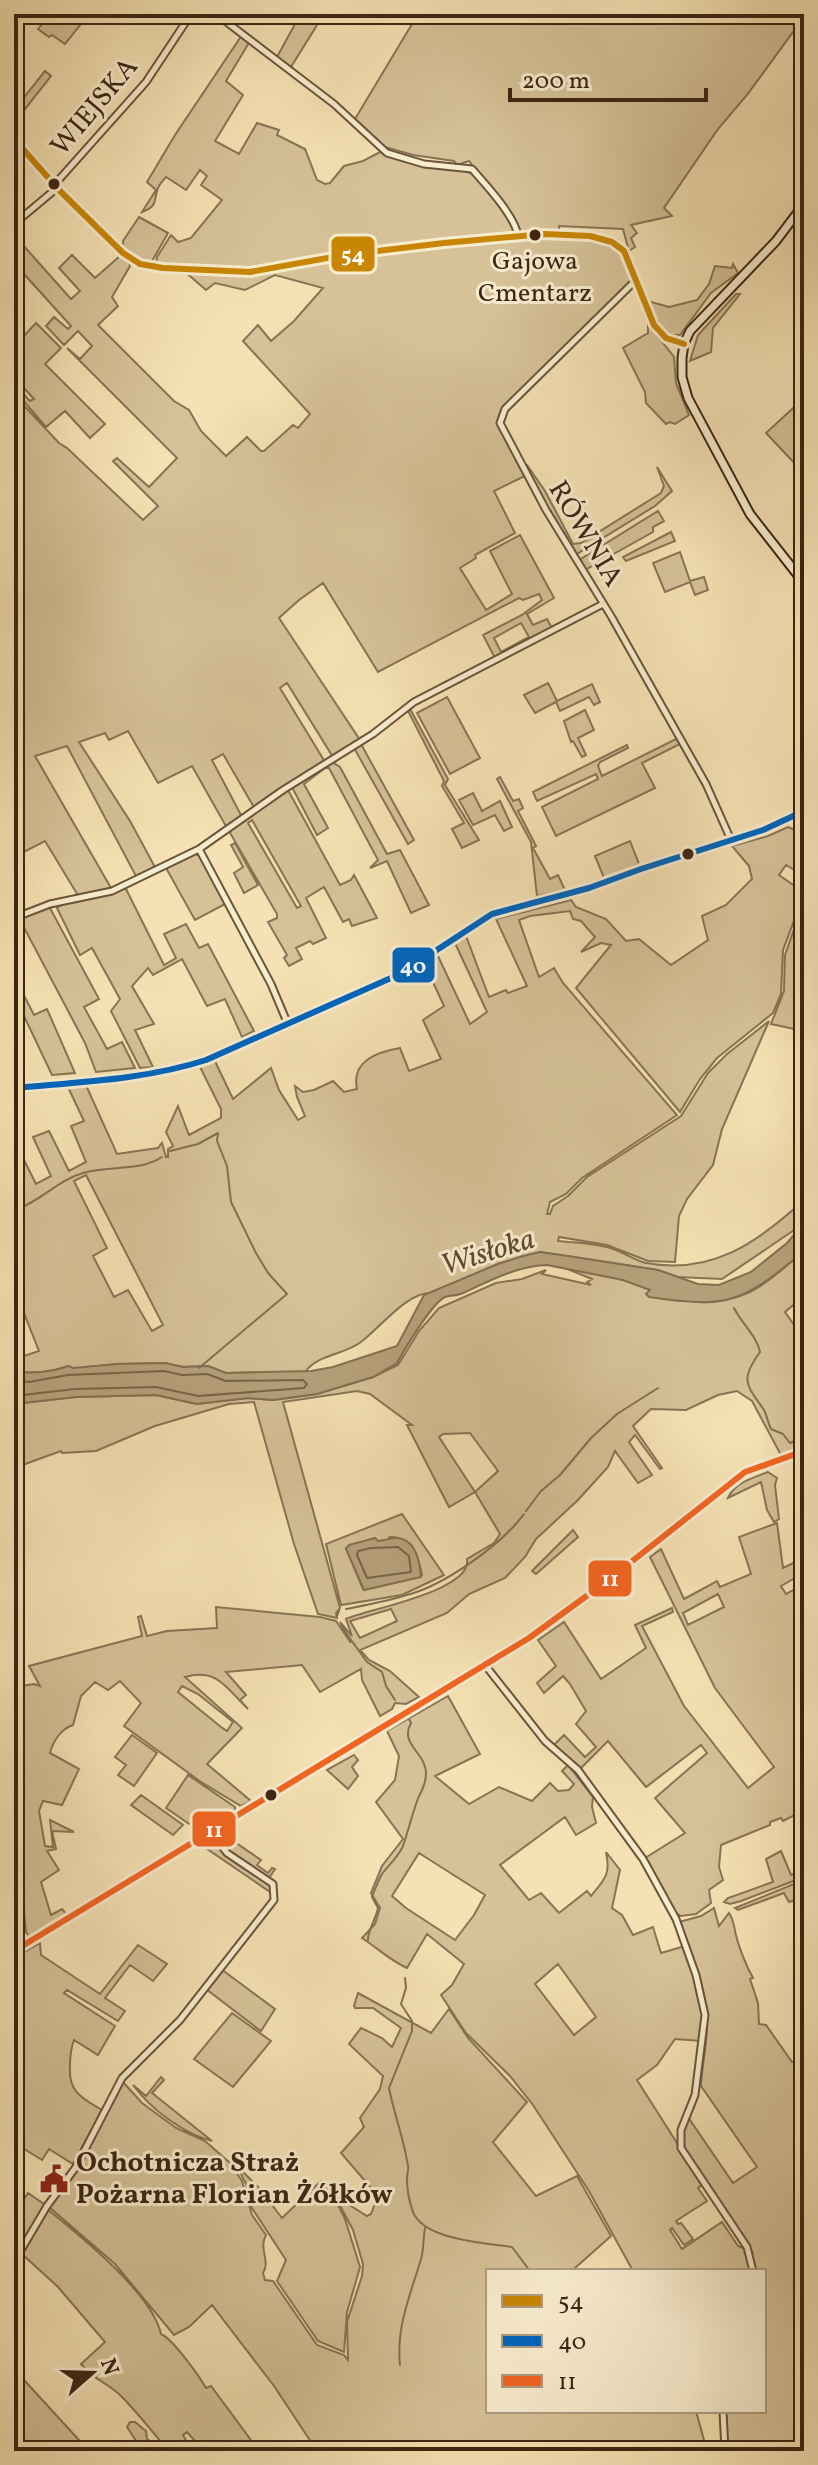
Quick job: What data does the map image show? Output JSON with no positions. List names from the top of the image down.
{
  "streets": {
    "street": ["WIEJSKA", "RÓWNIA"]
  },
  "water": ["Wisłoka"],
  "places": {
    "other": ["Gajowa Cmentarz"],
    "public building": ["Ochotnicza Straż Pożarna Florian Żółków"]
  },
  "lines": ["transit line 54", "transit line 40", "transit line 11"],
  "legend": ["54", "40", "11"],
  "scale_bar": "200 m",
  "north": "right"
}
